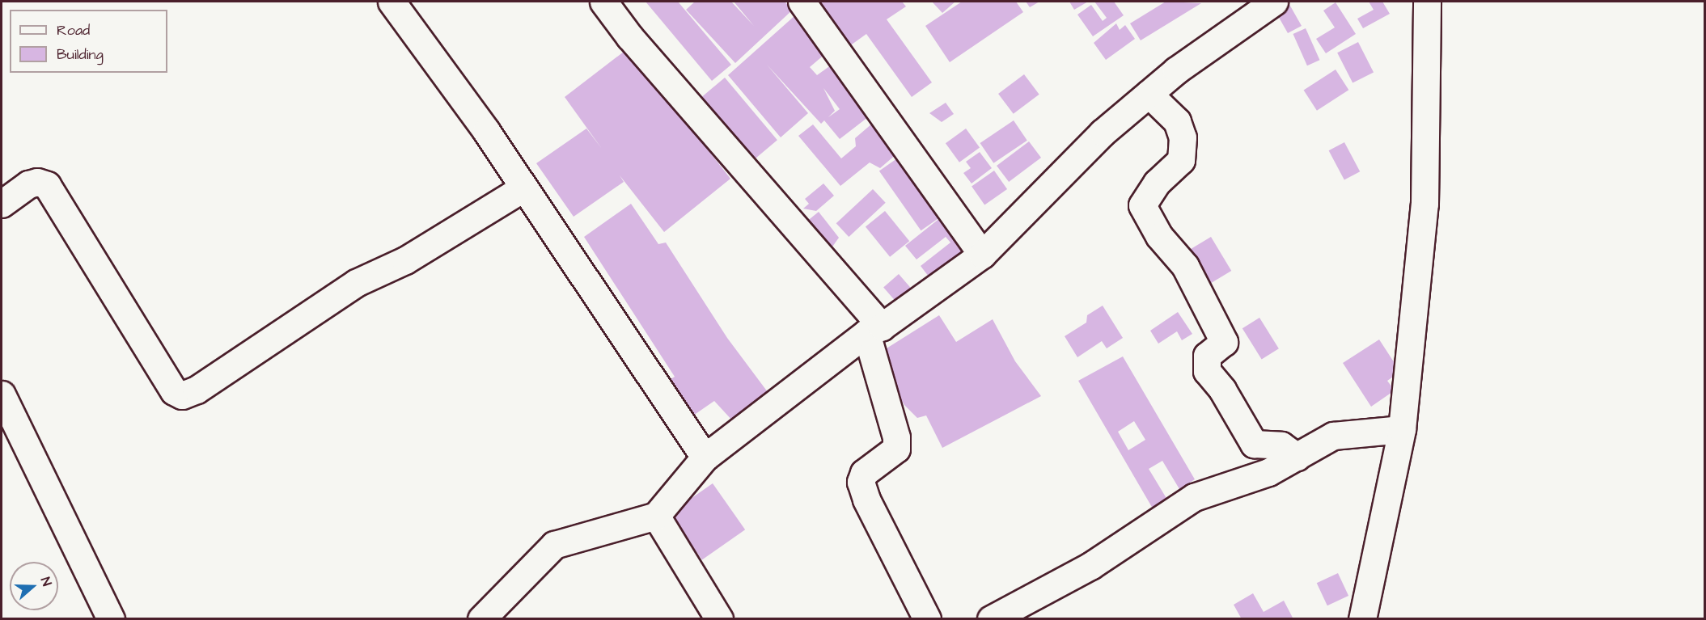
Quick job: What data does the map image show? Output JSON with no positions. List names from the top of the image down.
{
  "legend": ["Road", "Building"],
  "north": "right"
}
